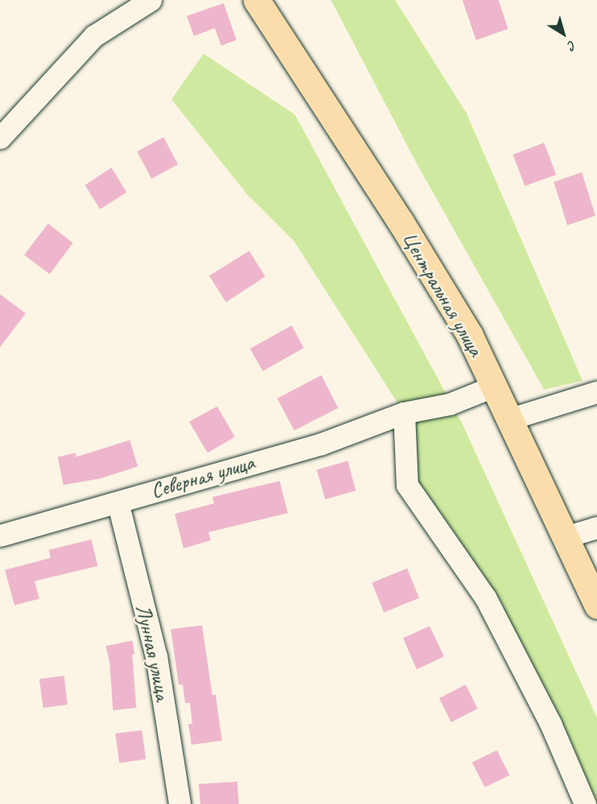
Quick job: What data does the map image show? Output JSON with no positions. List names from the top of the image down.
{
  "streets": {
    "main road": ["Центральная улица"],
    "street": ["Северная улица", "Лунная улица"]
  },
  "crossings": [
    ["Центральная улица", "Северная улица"],
    ["Северная улица", "Лунная улица"]
  ],
  "north": "bottom right"
}
